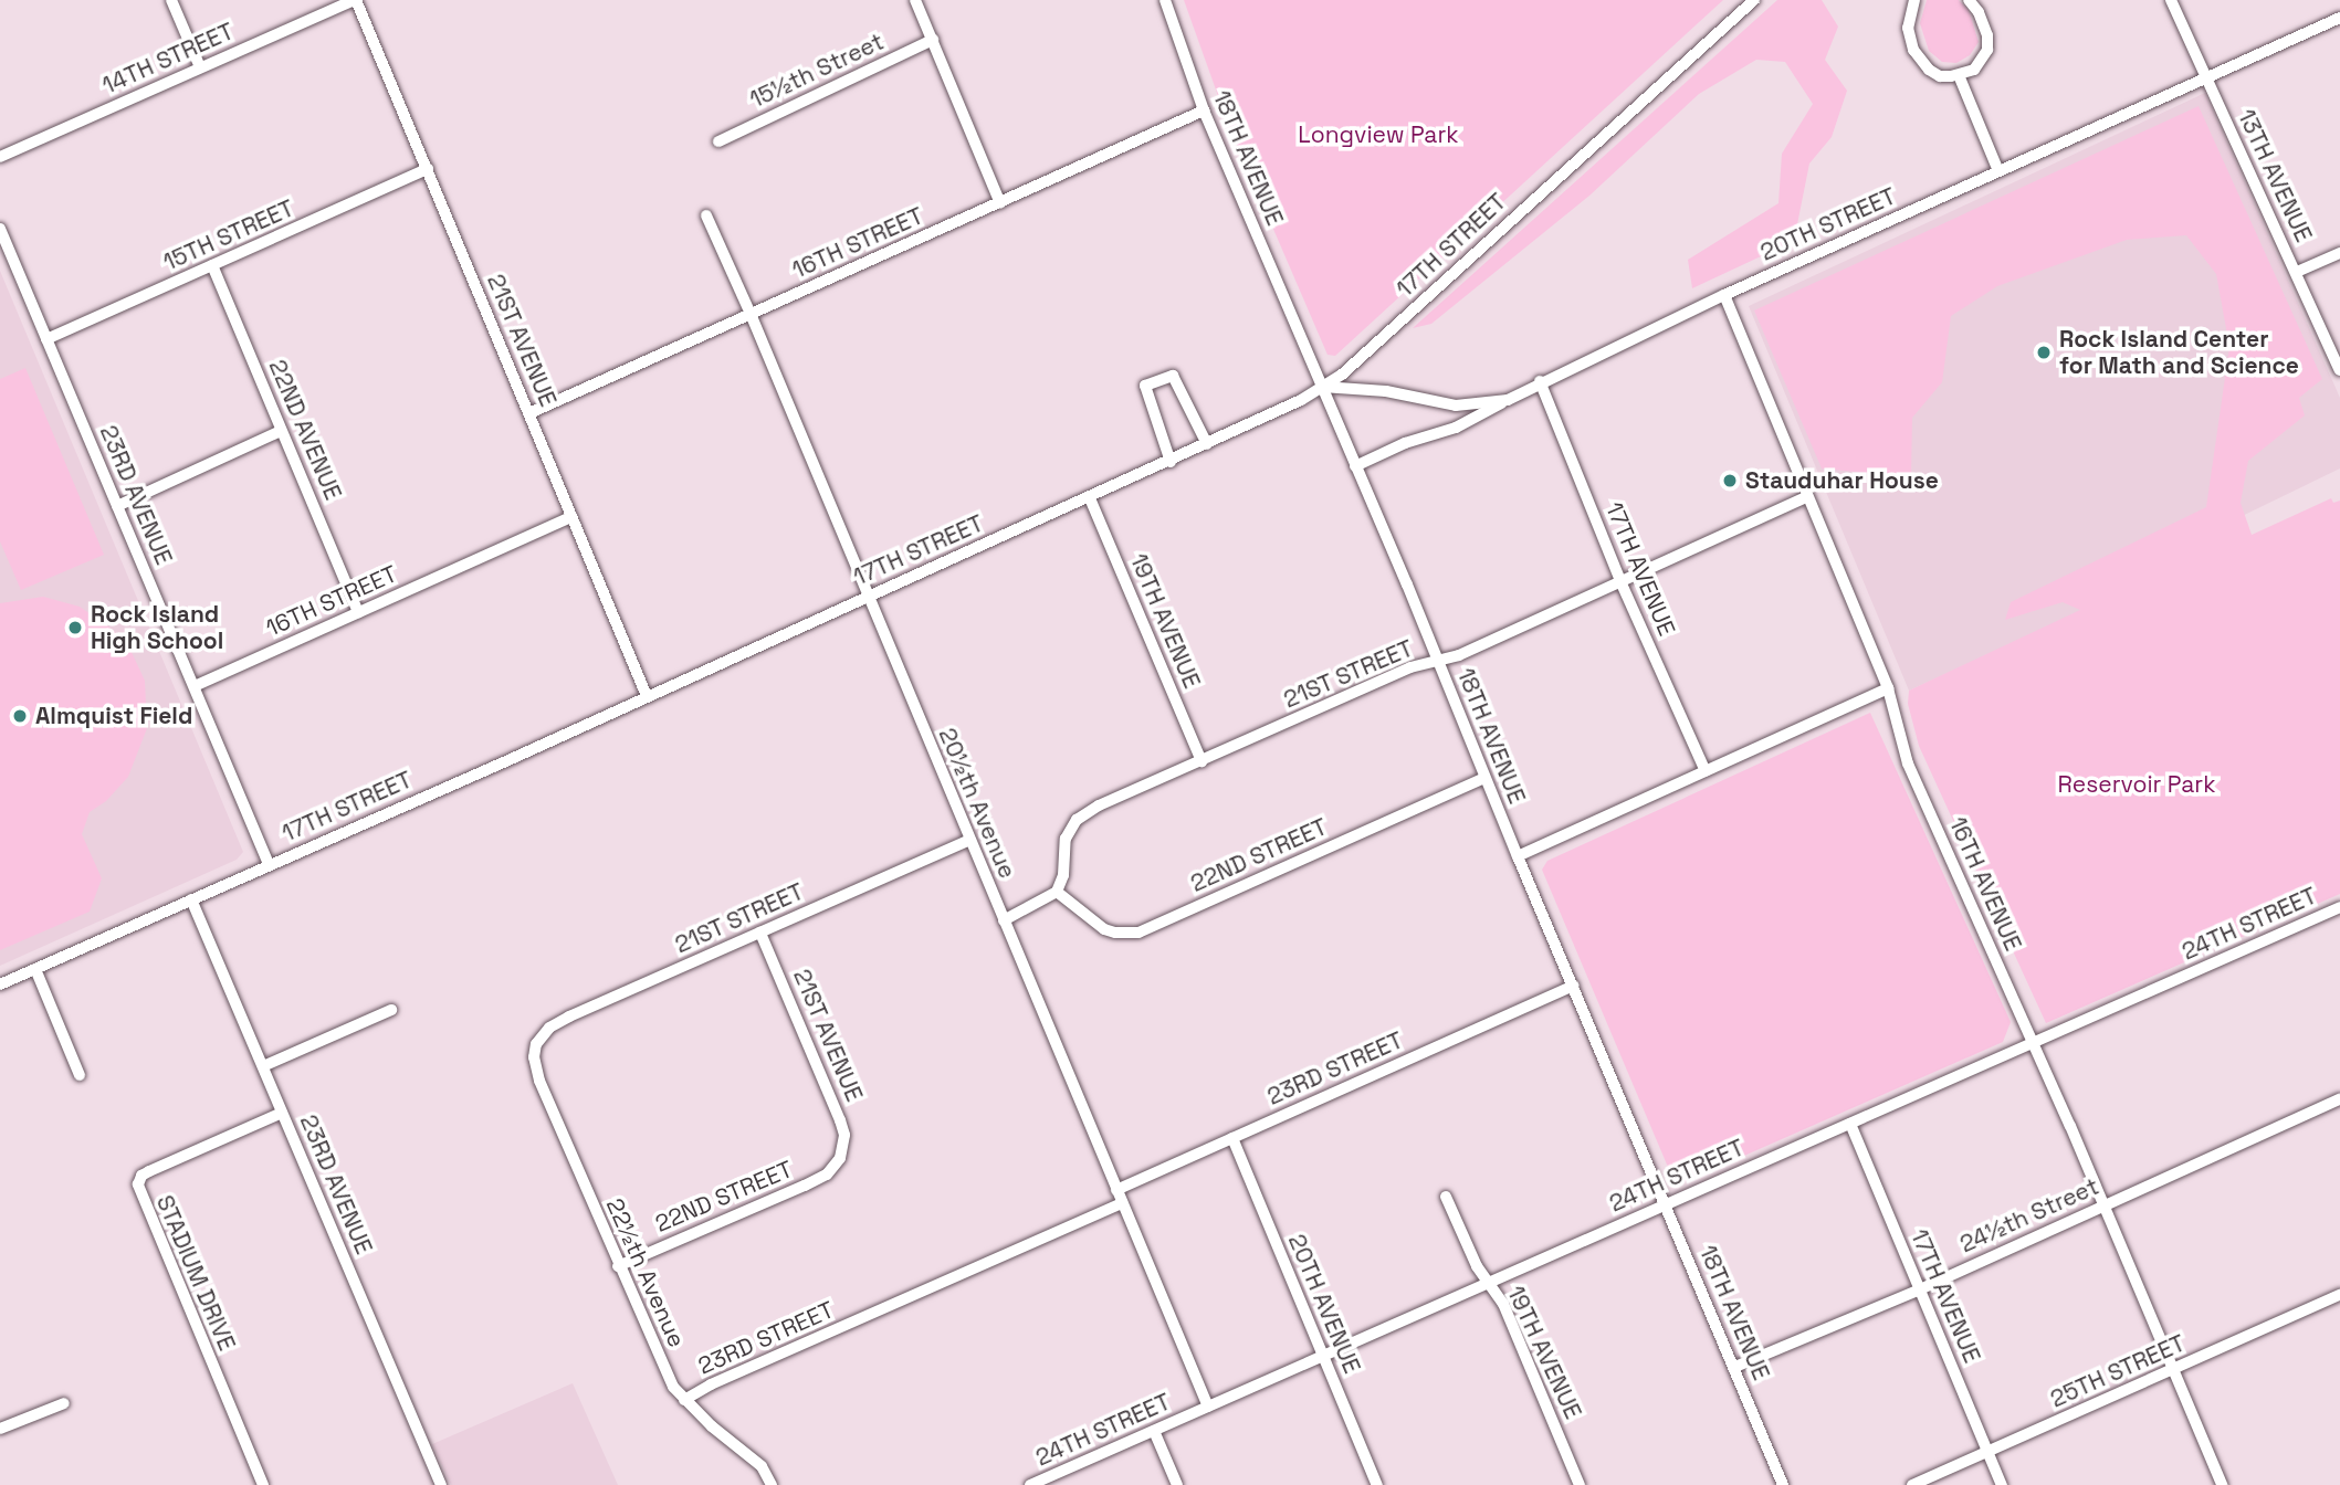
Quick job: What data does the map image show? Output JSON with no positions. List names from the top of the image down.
{
  "streets": {
    "street": [
      "14TH STREET",
      "15½th Street",
      "18TH AVENUE",
      "13TH AVENUE",
      "20TH STREET",
      "15TH STREET",
      "16TH STREET",
      "17TH STREET",
      "21ST AVENUE",
      "22ND AVENUE",
      "23RD AVENUE",
      "17TH AVENUE",
      "19TH AVENUE",
      "21ST STREET",
      "20½th Avenue",
      "22ND STREET",
      "16TH AVENUE",
      "24TH STREET",
      "23RD STREET",
      "24½th Street",
      "STADIUM DRIVE",
      "22½th Avenue",
      "20TH AVENUE",
      "25TH STREET"
    ]
  },
  "crossings": [
    ["14TH STREET", "21ST AVENUE"],
    ["18TH AVENUE", "20TH STREET"],
    ["18TH AVENUE", "16TH STREET"],
    ["18TH AVENUE", "17TH STREET"],
    ["18TH AVENUE", "21ST STREET"],
    ["18TH AVENUE", "22ND STREET"],
    ["18TH AVENUE", "24TH STREET"],
    ["18TH AVENUE", "23RD STREET"],
    ["18TH AVENUE", "24½th Street"],
    ["13TH AVENUE", "20TH STREET"],
    ["20TH STREET", "17TH STREET"],
    ["20TH STREET", "17TH AVENUE"],
    ["20TH STREET", "16TH AVENUE"],
    ["15TH STREET", "21ST AVENUE"],
    ["15TH STREET", "22ND AVENUE"],
    ["15TH STREET", "23RD AVENUE"],
    ["16TH STREET", "21ST AVENUE"],
    ["16TH STREET", "22ND AVENUE"],
    ["16TH STREET", "23RD AVENUE"],
    ["16TH STREET", "20½th Avenue"],
    ["17TH STREET", "21ST AVENUE"],
    ["17TH STREET", "23RD AVENUE"],
    ["17TH STREET", "19TH AVENUE"],
    ["17TH STREET", "20½th Avenue"],
    ["21ST AVENUE", "21ST STREET"],
    ["21ST AVENUE", "22ND STREET"],
    ["23RD AVENUE", "STADIUM DRIVE"],
    ["17TH AVENUE", "21ST STREET"],
    ["17TH AVENUE", "24TH STREET"],
    ["17TH AVENUE", "24½th Street"],
    ["17TH AVENUE", "25TH STREET"],
    ["19TH AVENUE", "21ST STREET"],
    ["19TH AVENUE", "24TH STREET"],
    ["21ST STREET", "20½th Avenue"],
    ["21ST STREET", "22ND STREET"],
    ["21ST STREET", "16TH AVENUE"],
    ["21ST STREET", "22½th Avenue"],
    ["20½th Avenue", "24TH STREET"],
    ["20½th Avenue", "23RD STREET"],
    ["22ND STREET", "22½th Avenue"],
    ["16TH AVENUE", "24TH STREET"],
    ["16TH AVENUE", "24½th Street"],
    ["16TH AVENUE", "25TH STREET"],
    ["24TH STREET", "20TH AVENUE"],
    ["23RD STREET", "22½th Avenue"],
    ["23RD STREET", "20TH AVENUE"]
  ],
  "parks": ["Longview Park", "Reservoir Park"],
  "places": [
    "Rock Island Center for Math and Science",
    "Stauduhar House",
    "Rock Island High School",
    "Almquist Field"
  ]
}
